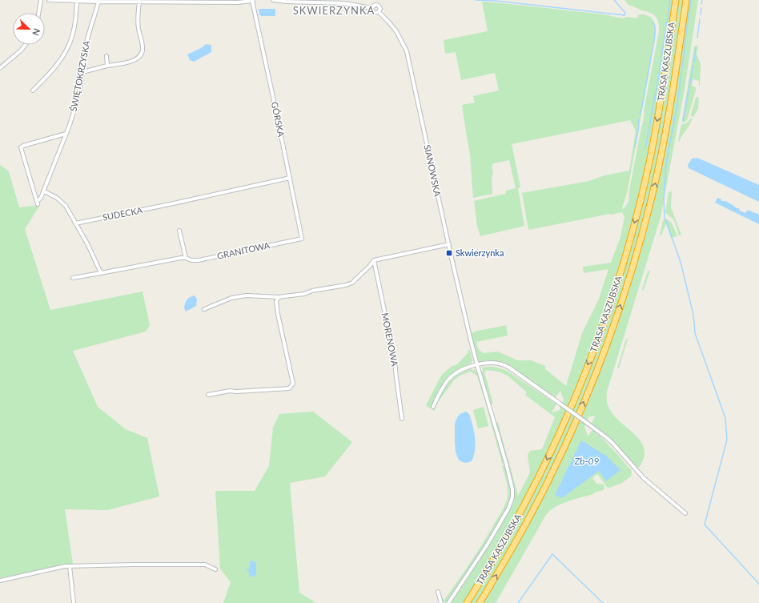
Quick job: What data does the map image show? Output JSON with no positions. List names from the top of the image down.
{
  "streets": {
    "highway": ["TRASA KASZUBSKA"],
    "street": [
      "ŚWIĘTOKRZYSKA",
      "GÓRSKA",
      "SIANOWSKA",
      "SUDECKA",
      "GRANITOWA",
      "MORENOWA"
    ]
  },
  "crossings": [
    ["GÓRSKA", "SUDECKA"],
    ["GÓRSKA", "GRANITOWA"]
  ],
  "districts": ["SKWIERZYNKA"],
  "water": ["Zb-09"],
  "places": {
    "transit": ["Skwierzynka"]
  },
  "north": "bottom right"
}
